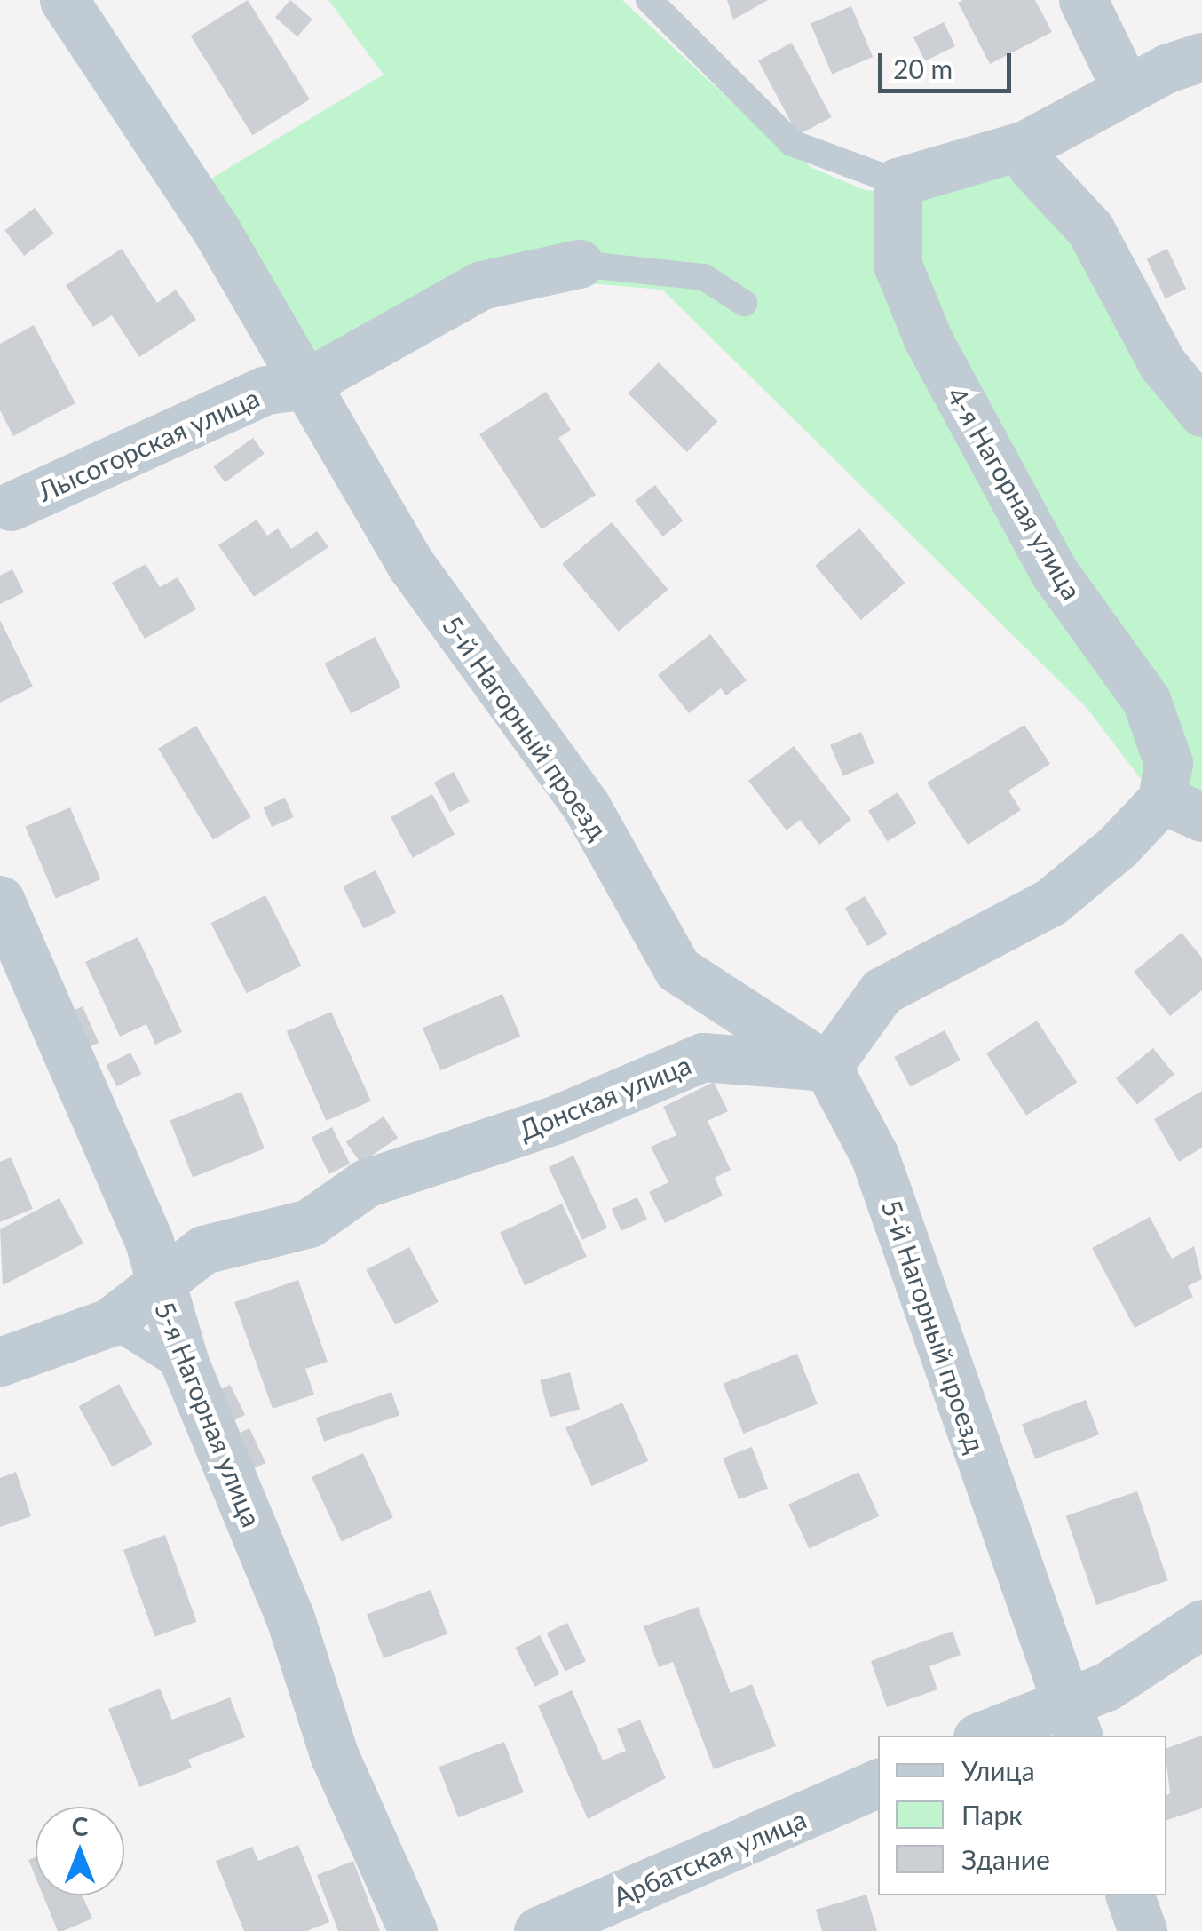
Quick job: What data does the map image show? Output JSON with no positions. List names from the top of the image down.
{
  "streets": {
    "street": [
      "Лысогорская улица",
      "4-я Нагорная улица",
      "5-й Нагорный проезд",
      "Донская улица",
      "5-я Нагорная улица",
      "Арбатская улица"
    ]
  },
  "crossings": [
    ["Лысогорская улица", "5-й Нагорный проезд"],
    ["5-й Нагорный проезд", "Донская улица"],
    ["Донская улица", "5-я Нагорная улица"]
  ],
  "legend": ["Улица", "Парк", "Здание"],
  "scale_bar": "20 m",
  "north": "top"
}
